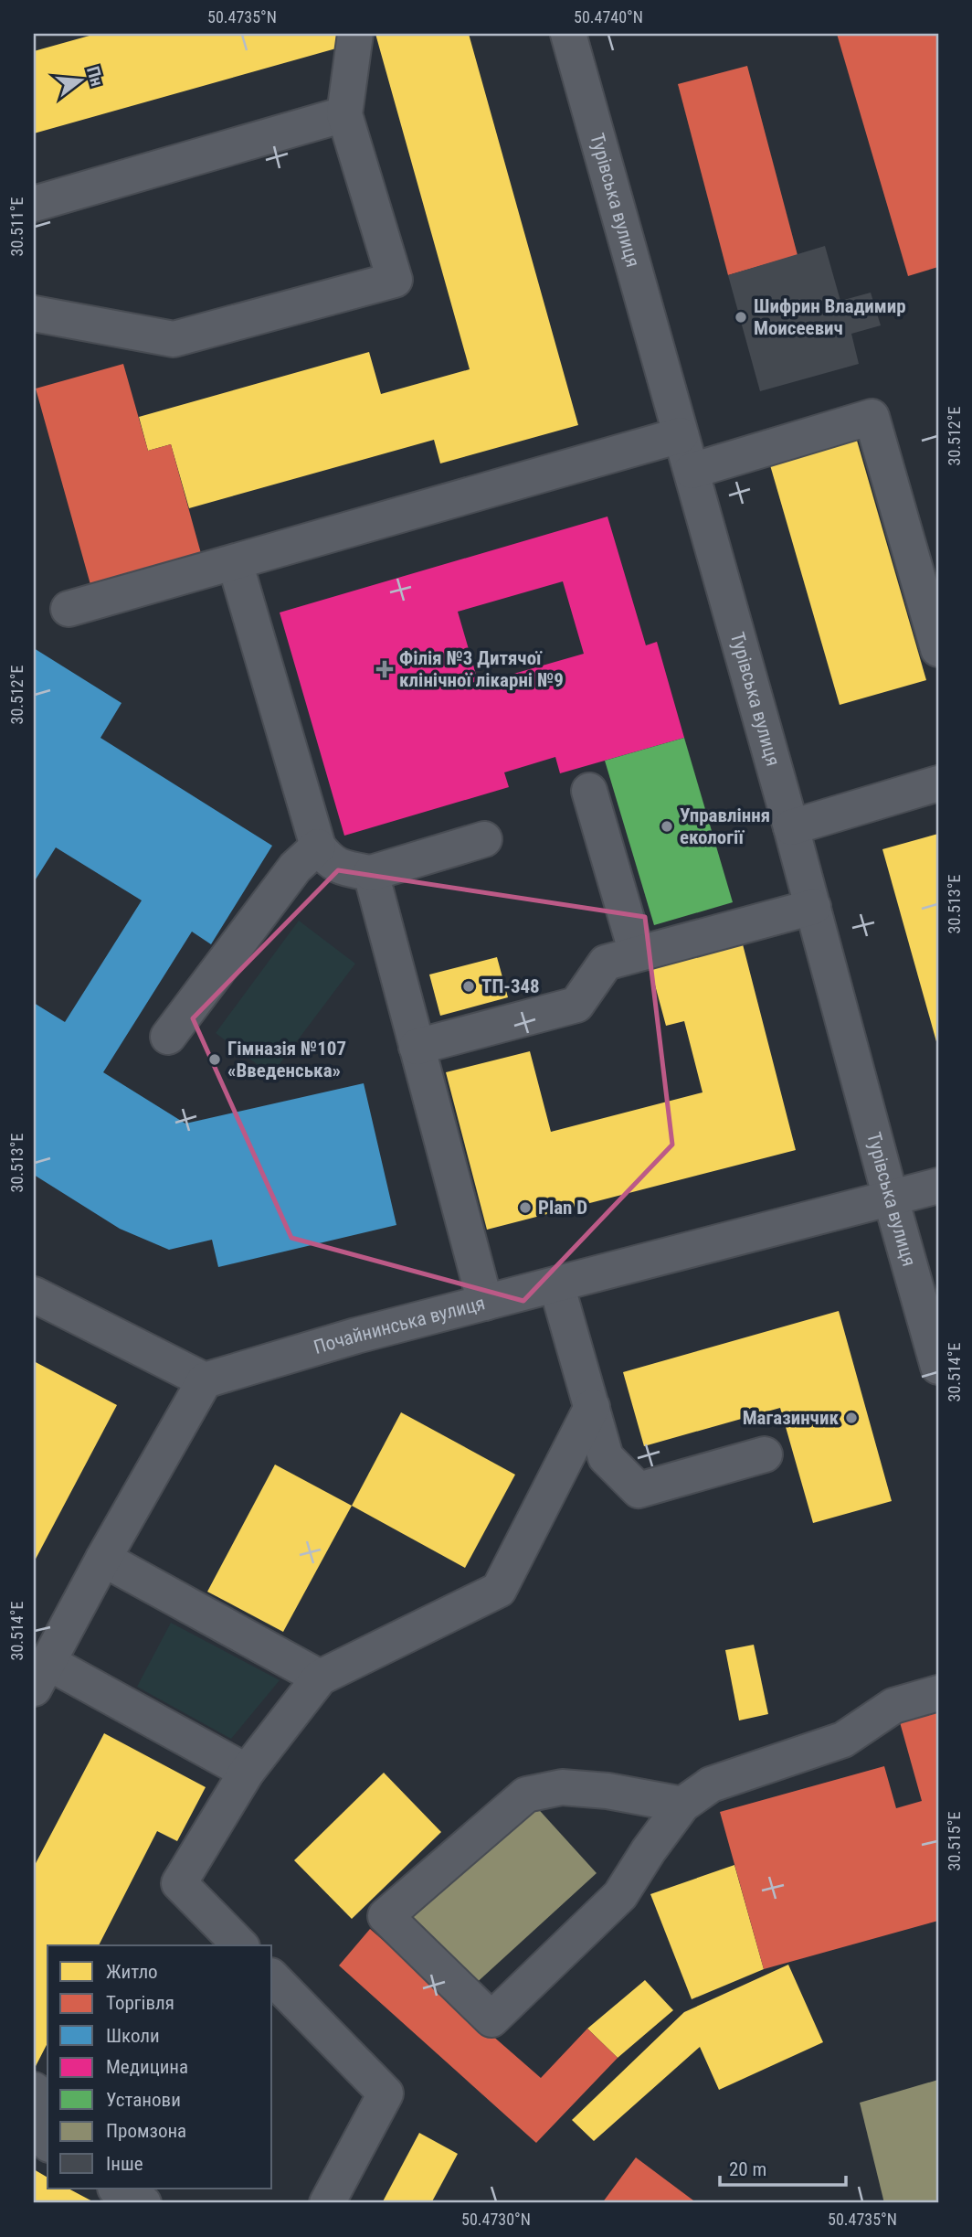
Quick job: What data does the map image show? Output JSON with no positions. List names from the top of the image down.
{
  "streets": {
    "street": ["Турівська вулиця", "Почайнинська вулиця"]
  },
  "crossings": [
    ["Турівська вулиця", "Почайнинська вулиця"]
  ],
  "places": {
    "other": [
      "Шифрин Владимир Моисеевич",
      "Управління екології",
      "ТП-348",
      "Гімназія №107 «Введенська»",
      "Plan D",
      "Магазинчик"
    ],
    "health": ["Філія №3 Дитячої клінічної лікарні №9"]
  },
  "legend": [
    "Житло",
    "Торгівля",
    "Школи",
    "Медицина",
    "Установи",
    "Промзона",
    "Інше"
  ],
  "scale_bar": "20 m",
  "north": "right",
  "coordinates": [
    "50.4735°N",
    "50.4740°N",
    "30.511°E",
    "30.512°E",
    "30.513°E",
    "30.514°E",
    "30.515°E",
    "50.4730°N"
  ]
}
